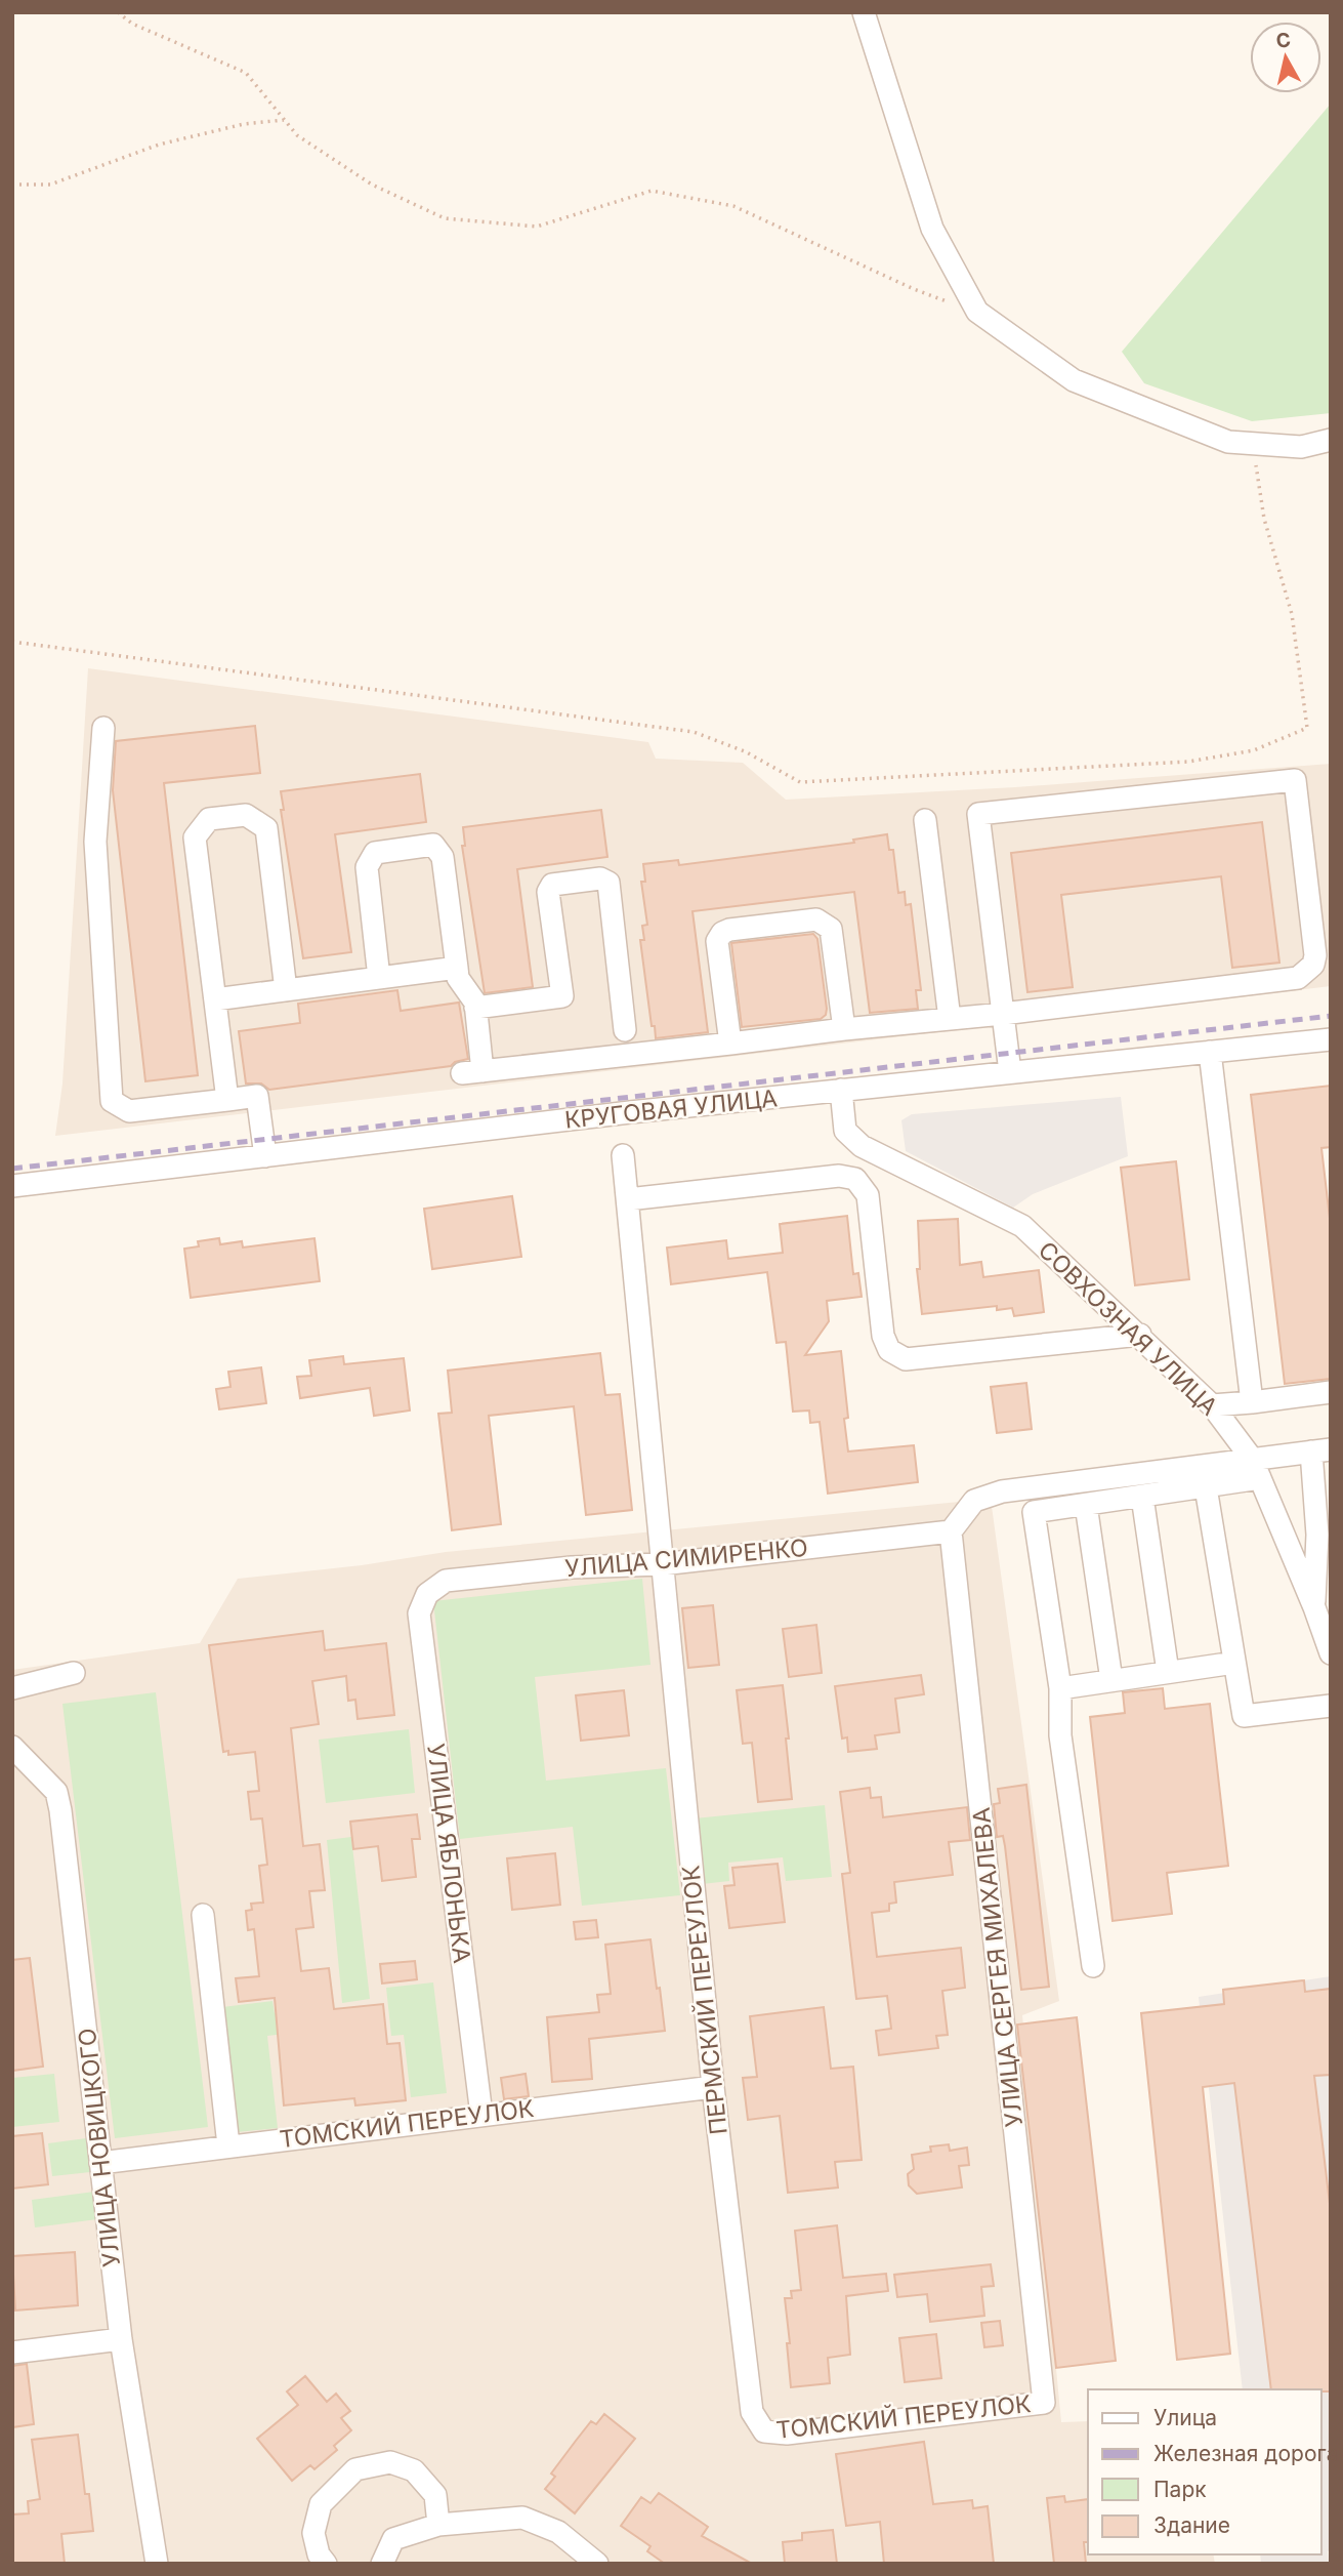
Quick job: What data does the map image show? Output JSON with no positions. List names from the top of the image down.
{
  "streets": {
    "street": [
      "КРУГОВАЯ УЛИЦА",
      "СОВХОЗНАЯ УЛИЦА",
      "УЛИЦА СИМИРЕНКО",
      "УЛИЦА ЯБЛОНЬКА",
      "УЛИЦА СЕРГЕЯ МИХАЛЕВА",
      "ПЕРМСКИЙ ПЕРЕУЛОК",
      "ТОМСКИЙ ПЕРЕУЛОК",
      "УЛИЦА НОВИЦКОГО"
    ]
  },
  "crossings": [
    ["КРУГОВАЯ УЛИЦА", "СОВХОЗНАЯ УЛИЦА"],
    ["УЛИЦА СИМИРЕНКО", "УЛИЦА ЯБЛОНЬКА"],
    ["УЛИЦА СИМИРЕНКО", "УЛИЦА СЕРГЕЯ МИХАЛЕВА"],
    ["УЛИЦА СИМИРЕНКО", "ПЕРМСКИЙ ПЕРЕУЛОК"],
    ["УЛИЦА ЯБЛОНЬКА", "ТОМСКИЙ ПЕРЕУЛОК"],
    ["УЛИЦА СЕРГЕЯ МИХАЛЕВА", "ТОМСКИЙ ПЕРЕУЛОК"],
    ["ПЕРМСКИЙ ПЕРЕУЛОК", "ТОМСКИЙ ПЕРЕУЛОК"],
    ["ТОМСКИЙ ПЕРЕУЛОК", "УЛИЦА НОВИЦКОГО"]
  ],
  "legend": [
    "Улица",
    "Железная дорога",
    "Парк",
    "Здание"
  ],
  "north": "top"
}
